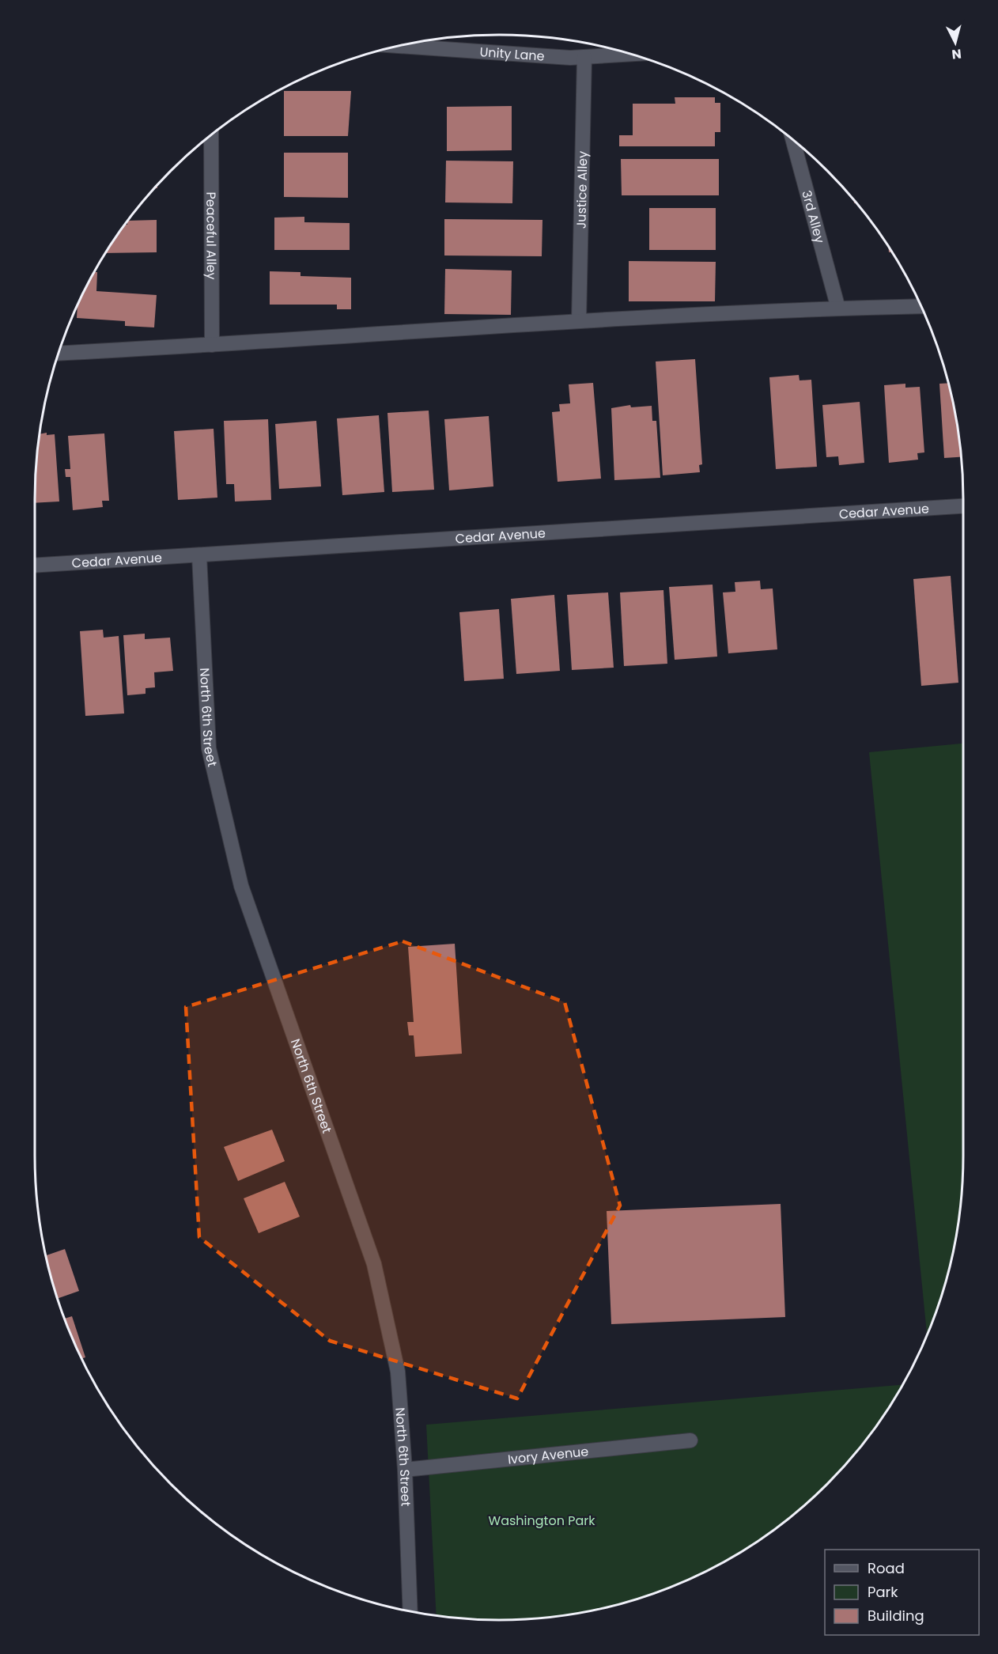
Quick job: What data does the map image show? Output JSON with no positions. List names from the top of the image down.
{
  "streets": {
    "street": [
      "Unity Lane",
      "Justice Alley",
      "3rd Alley",
      "Peaceful Alley",
      "Cedar Avenue",
      "North 6th Street",
      "Ivory Avenue"
    ]
  },
  "crossings": [
    ["Unity Lane", "Justice Alley"],
    ["Cedar Avenue", "North 6th Street"],
    ["North 6th Street", "Ivory Avenue"]
  ],
  "parks": ["Washington Park"],
  "legend": ["Road", "Park", "Building"],
  "north": "bottom"
}
